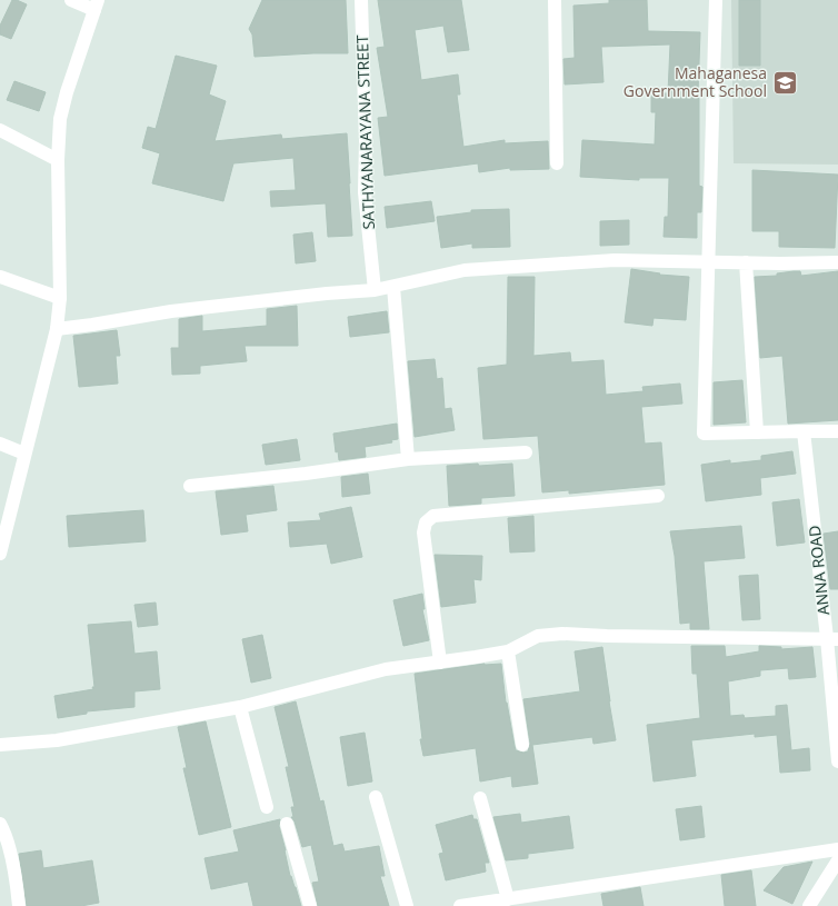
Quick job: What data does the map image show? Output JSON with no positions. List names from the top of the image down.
{
  "streets": {
    "street": ["SATHYANARAYANA STREET", "ANNA ROAD"]
  },
  "places": {
    "school or university": ["Mahaganesa Government School"]
  }
}
